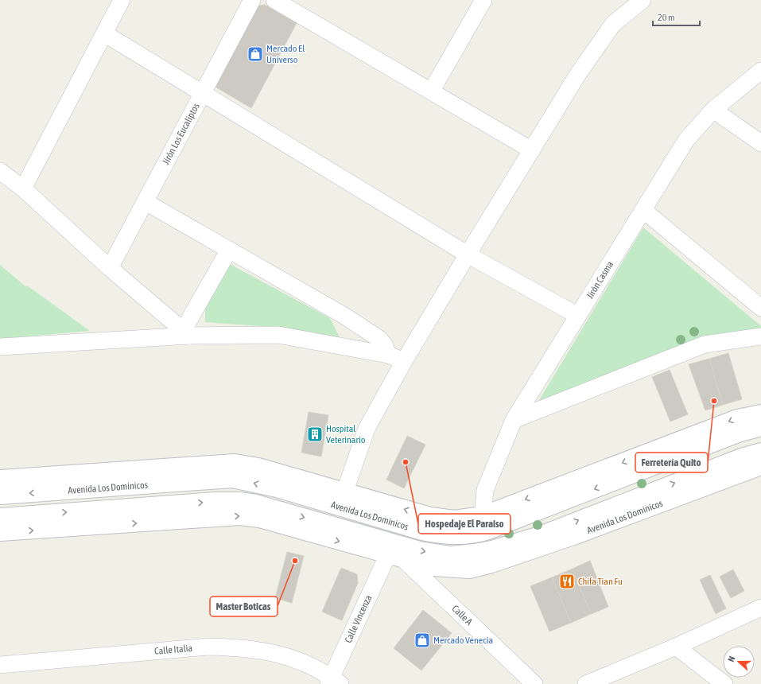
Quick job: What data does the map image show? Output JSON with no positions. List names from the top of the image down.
{
  "streets": {
    "main road": ["Avenida Los Dominicos"],
    "street": [
      "Jirón Los Eucaliptos",
      "Jirón Casma",
      "Calle A",
      "Calle Vincenza",
      "Calle Italia"
    ]
  },
  "crossings": [
    ["Jirón Casma", "Avenida Los Dominicos"],
    ["Avenida Los Dominicos", "Calle A"],
    ["Avenida Los Dominicos", "Calle Vincenza"],
    ["Calle Vincenza", "Calle Italia"]
  ],
  "places": {
    "shop": ["Mercado El Universo", "Mercado Venecia"],
    "other": ["Ferretería Quito", "Hospedaje El Paraiso", "Master Boticas"],
    "building": ["Hospital Veterinario"],
    "restaurant": ["Chifa Tian Fu"]
  },
  "scale_bar": "20 m",
  "north": "left"
}
